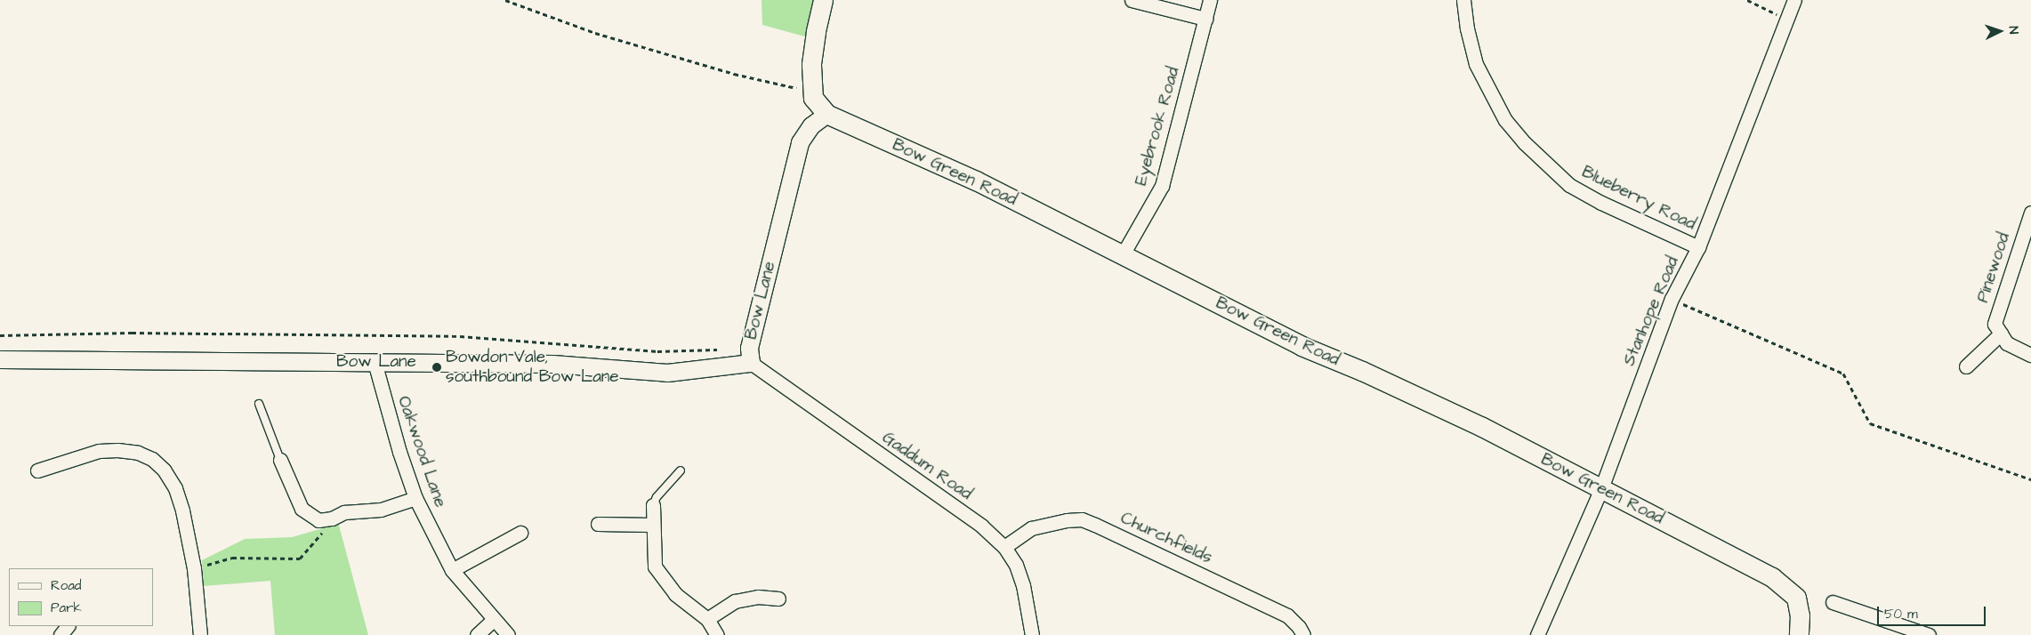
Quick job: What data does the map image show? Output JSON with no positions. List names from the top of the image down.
{
  "streets": {
    "main road": ["Bow Green Road"],
    "street": [
      "Eyebrook Road",
      "Blueberry Road",
      "Pinewood",
      "Bow Lane",
      "Stanhope Road",
      "Oakwood Lane",
      "Gaddum Road",
      "Churchfields"
    ]
  },
  "crossings": [
    ["Eyebrook Road", "Bow Green Road"],
    ["Bow Green Road", "Bow Lane"],
    ["Bow Green Road", "Stanhope Road"],
    ["Blueberry Road", "Stanhope Road"],
    ["Bow Lane", "Oakwood Lane"],
    ["Bow Lane", "Gaddum Road"],
    ["Gaddum Road", "Churchfields"]
  ],
  "places": ["Bowdon Vale, southbound Bow Lane"],
  "legend": ["Road", "Park"],
  "scale_bar": "50 m",
  "north": "right"
}
